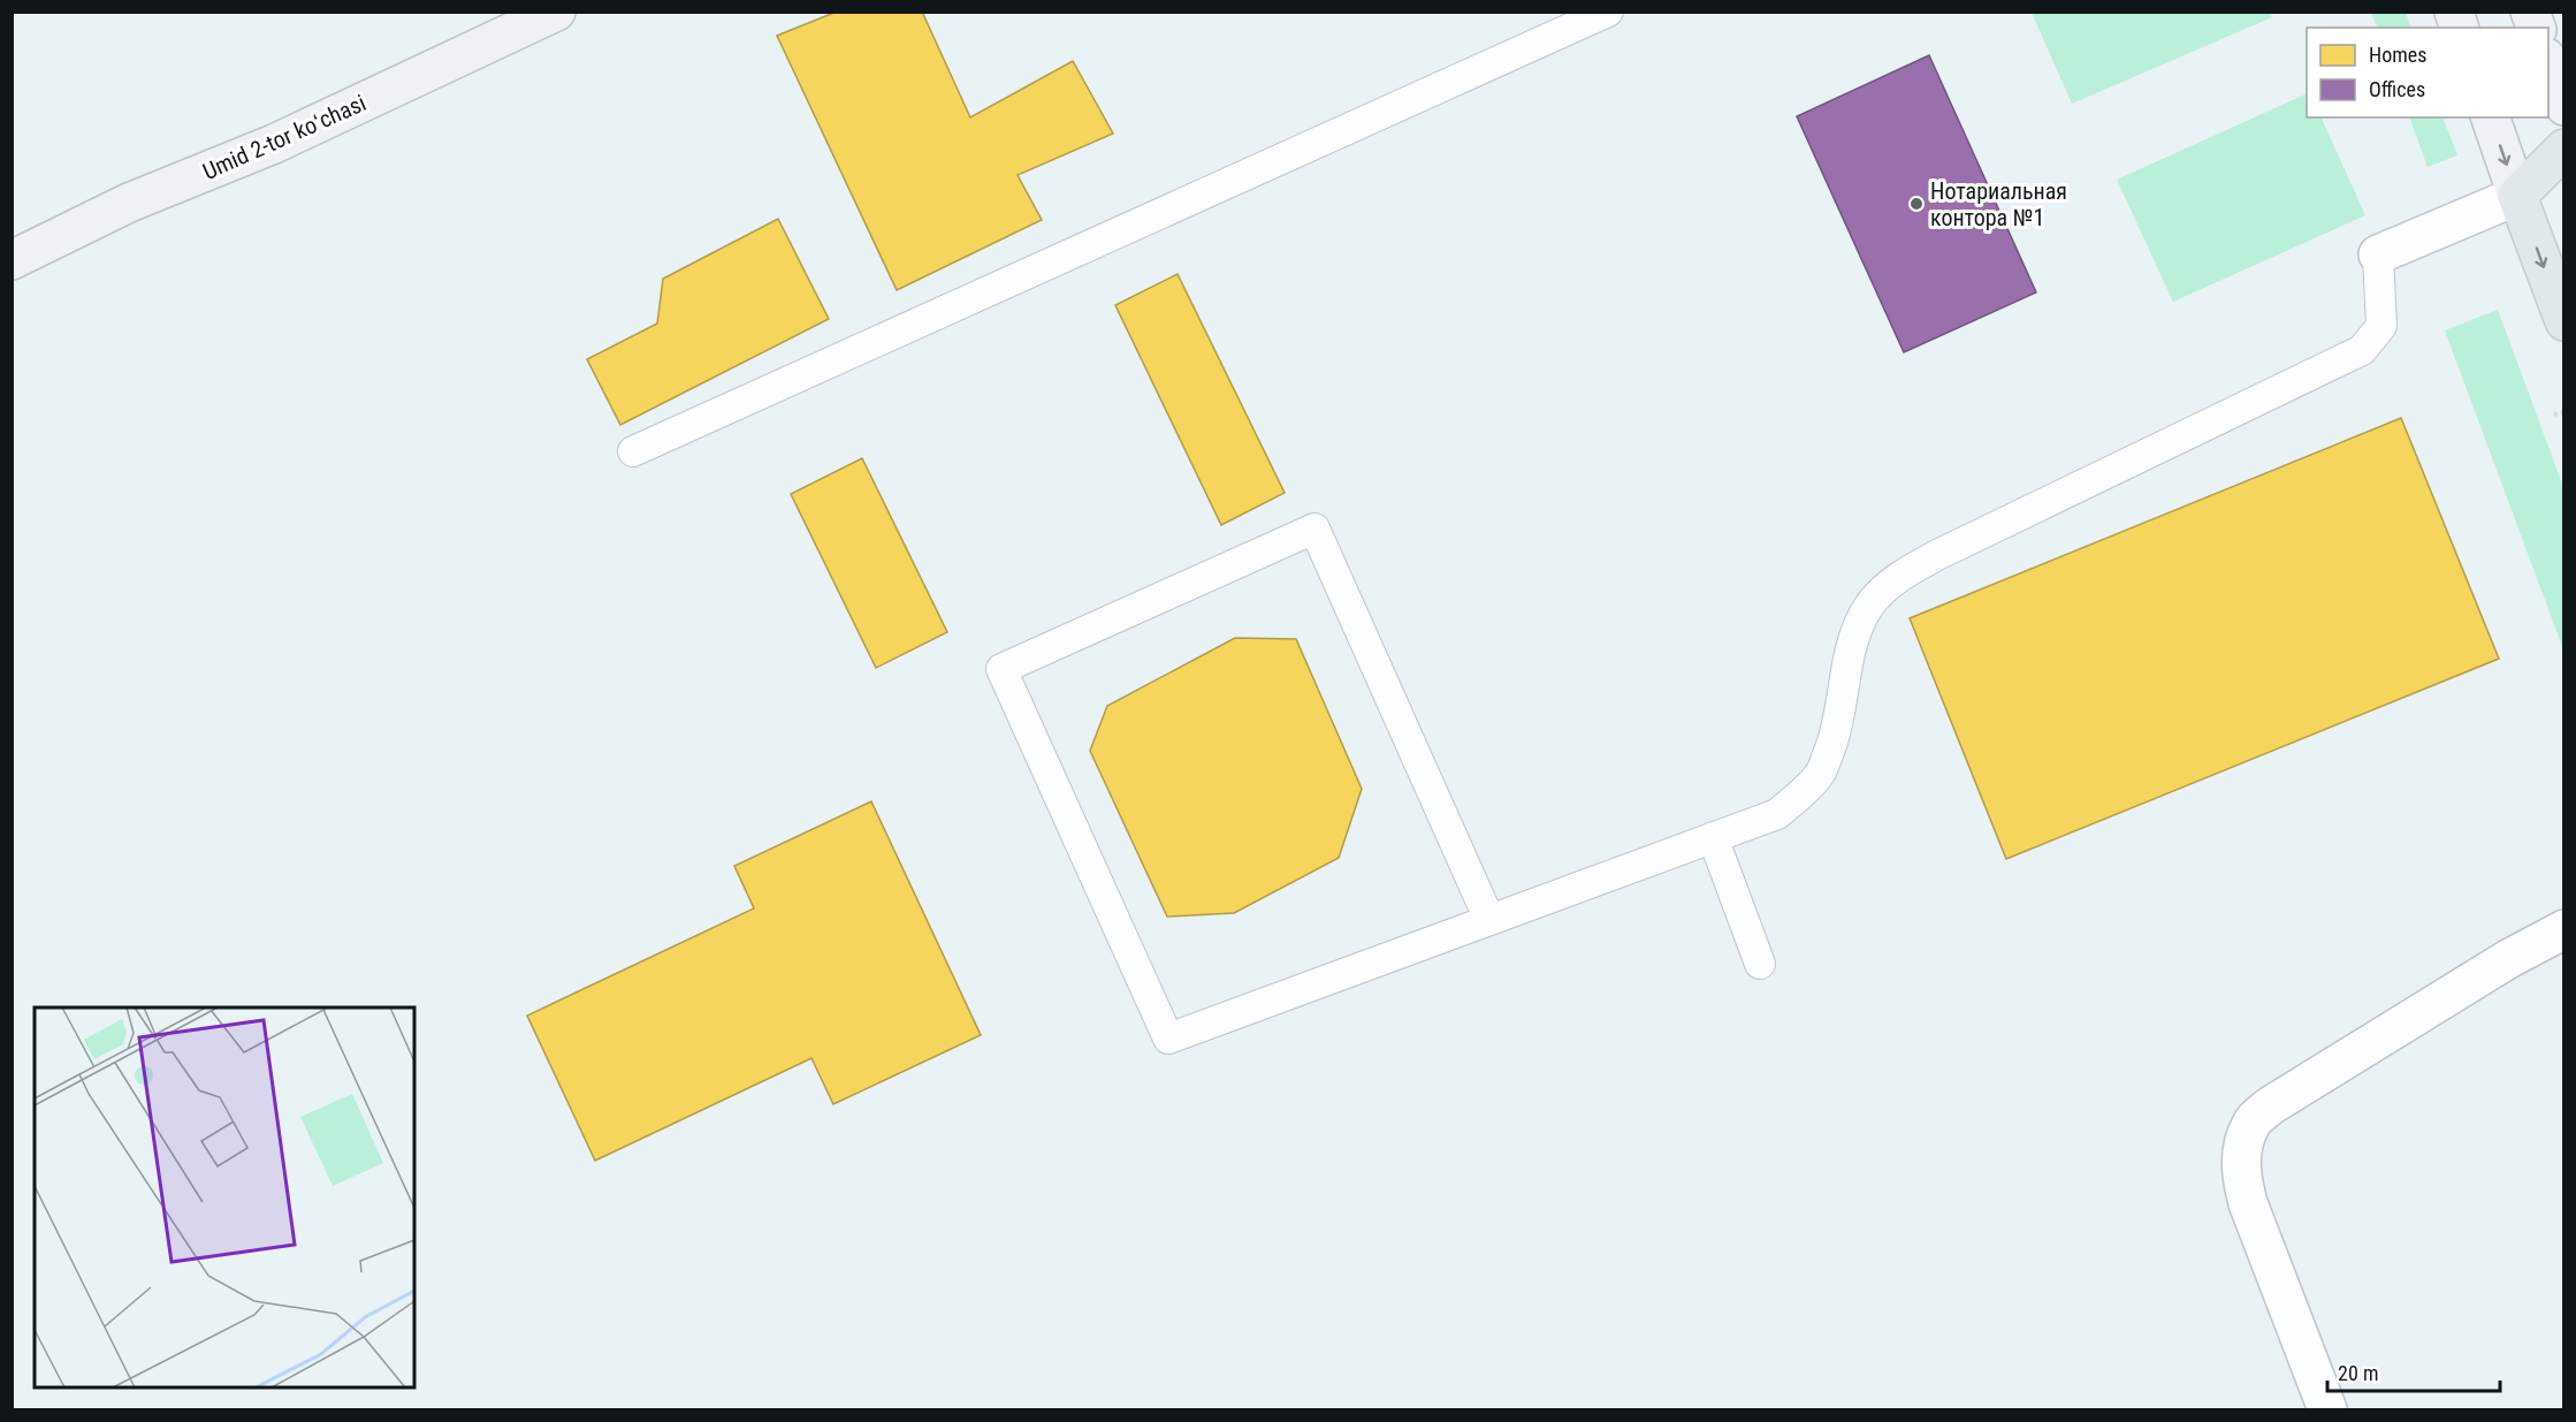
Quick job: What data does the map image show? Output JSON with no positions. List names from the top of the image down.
{
  "streets": {
    "main road": ["Umid 2-tor koʻchasi"]
  },
  "places": ["Нотариальная контора №1"],
  "legend": ["Homes", "Offices"],
  "scale_bar": "20 m"
}
